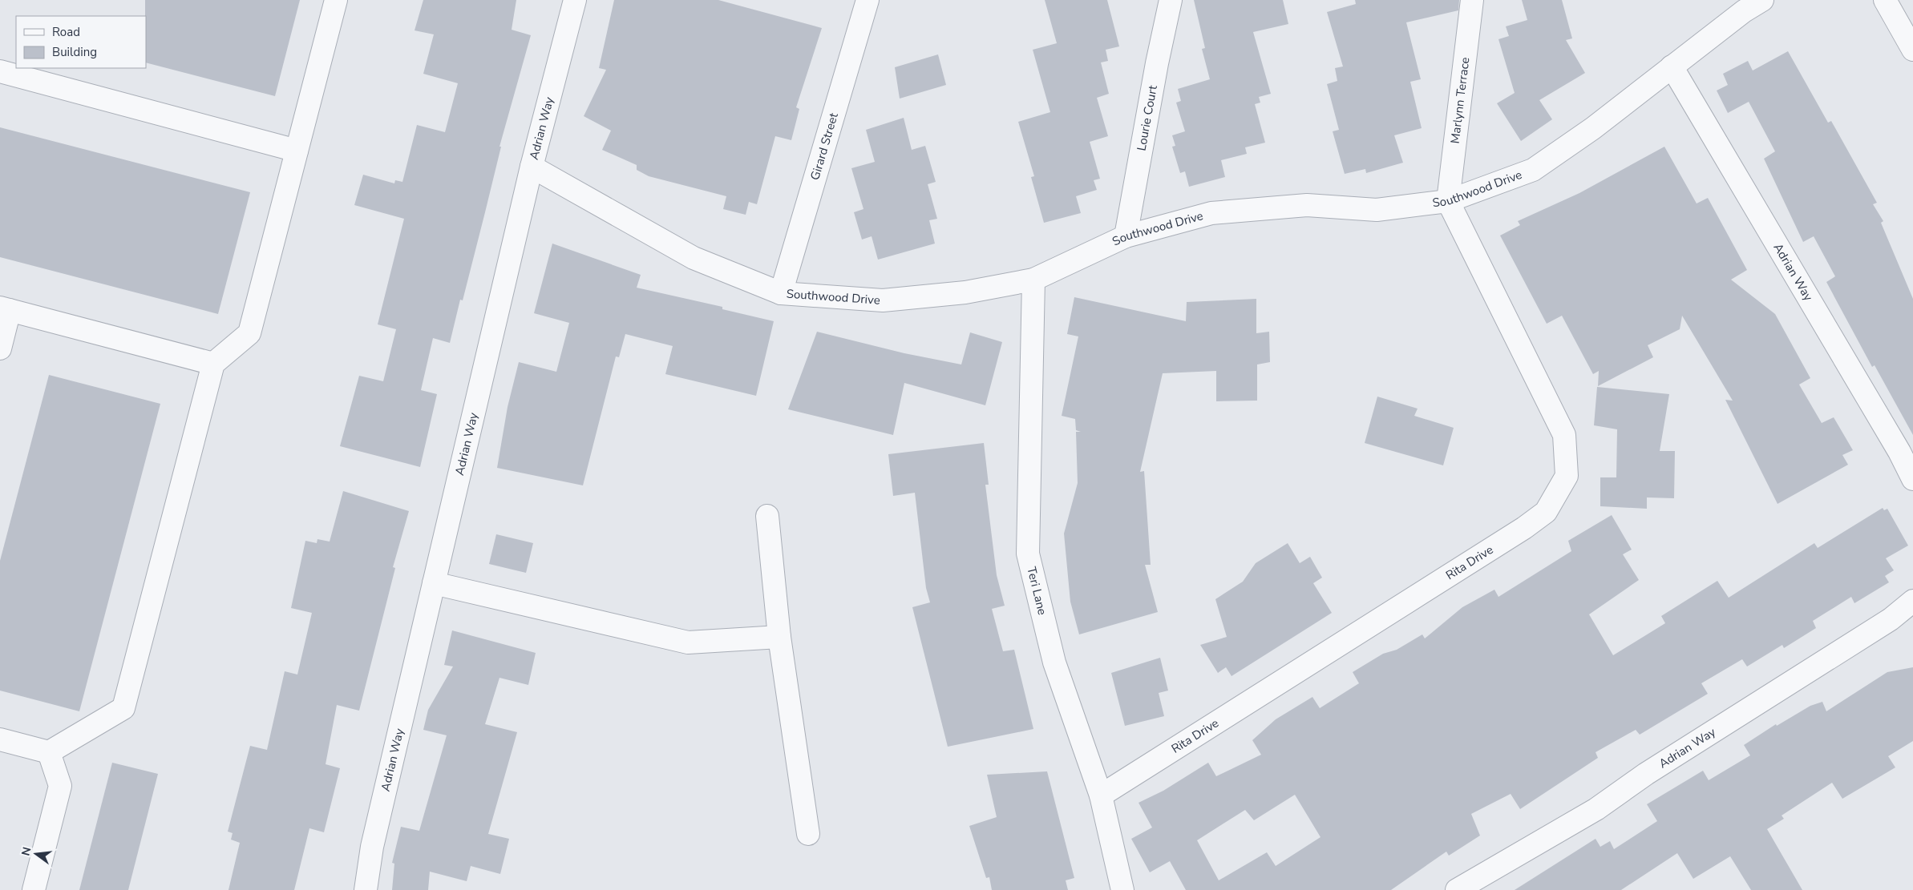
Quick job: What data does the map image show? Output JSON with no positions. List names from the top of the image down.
{
  "streets": {
    "street": [
      "Marlynn Terrace",
      "Lourie Court",
      "Adrian Way",
      "Girard Street",
      "Southwood Drive",
      "Rita Drive",
      "Teri Lane"
    ]
  },
  "crossings": [
    ["Marlynn Terrace", "Southwood Drive"],
    ["Marlynn Terrace", "Rita Drive"],
    ["Lourie Court", "Southwood Drive"],
    ["Adrian Way", "Southwood Drive"],
    ["Girard Street", "Southwood Drive"],
    ["Southwood Drive", "Rita Drive"],
    ["Southwood Drive", "Teri Lane"],
    ["Rita Drive", "Teri Lane"]
  ],
  "legend": ["Road", "Building"],
  "north": "left"
}
